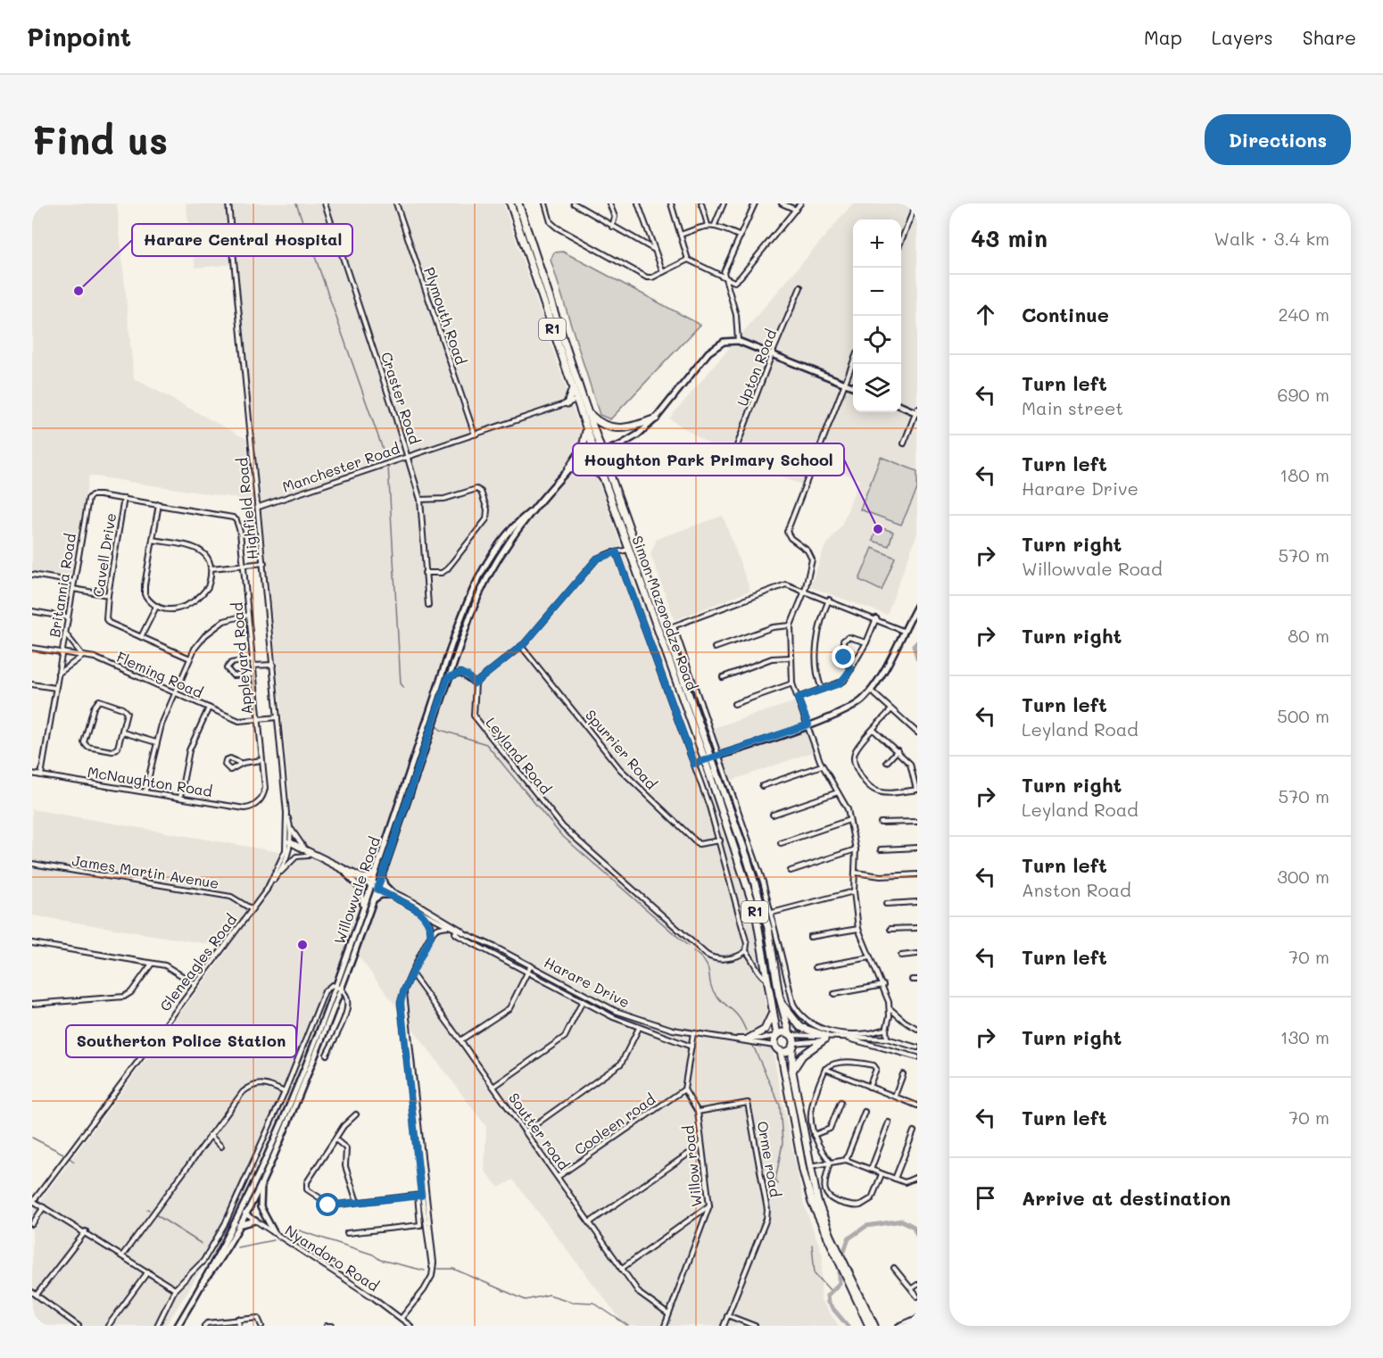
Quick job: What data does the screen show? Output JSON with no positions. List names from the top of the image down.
{
  "streets": {
    "highway": ["R1", "Simon Mazorodze Road"],
    "main road": ["Willowvale Road"],
    "street": [
      "Plymouth Road",
      "Upton Road",
      "Craster Road",
      "Manchester Road",
      "Highfield Road",
      "Cavell Drive",
      "Britannia Road",
      "Appleyard Road",
      "Fleming Road",
      "Spurrier Road",
      "Leyland Road",
      "McNaughton Road",
      "James Martin Avenue",
      "Gleneagles Road",
      "Harare Drive",
      "Cooleen road",
      "Soutter road",
      "Orme road",
      "Willow road",
      "Nyandoro Road"
    ]
  },
  "crossings": [
    ["Plymouth Road", "Manchester Road"],
    ["R1", "Simon Mazorodze Road"],
    ["R1", "Harare Drive"],
    ["Craster Road", "Manchester Road"],
    ["Manchester Road", "Highfield Road"],
    ["Manchester Road", "Simon Mazorodze Road"],
    ["Highfield Road", "Fleming Road"],
    ["Highfield Road", "Gleneagles Road"],
    ["Highfield Road", "Harare Drive"],
    ["Cavell Drive", "Britannia Road"],
    ["Britannia Road", "Fleming Road"],
    ["Britannia Road", "McNaughton Road"],
    ["Simon Mazorodze Road", "Willowvale Road"],
    ["Simon Mazorodze Road", "Harare Drive"],
    ["Appleyard Road", "Fleming Road"],
    ["Appleyard Road", "McNaughton Road"],
    ["James Martin Avenue", "Gleneagles Road"],
    ["Willowvale Road", "Harare Drive"],
    ["Willowvale Road", "Nyandoro Road"],
    ["Gleneagles Road", "Harare Drive"],
    ["Cooleen road", "Soutter road"],
    ["Cooleen road", "Willow road"],
    ["Soutter road", "Willow road"],
    ["Orme road", "Willow road"]
  ],
  "places": ["Harare Central Hospital", "Houghton Park Primary School", "Southerton Police Station"],
  "page": {
    "header": "Pinpoint",
    "nav": ["Map", "Layers", "Share"],
    "buttons": "Directions",
    "title": "Find us",
    "heading": ["43 min", "Walk · 3.4 km"],
    "map_buttons": ["+", "−"],
    "list": [
      ["Continue", "240 m"],
      ["Turn left", "Main street", "690 m"],
      ["Turn left", "Harare Drive", "180 m"],
      ["Turn right", "Willowvale Road", "570 m"],
      ["Turn right", "80 m"],
      ["Turn left", "Leyland Road", "500 m"],
      ["Turn right", "Leyland Road", "570 m"],
      ["Turn left", "Anston Road", "300 m"],
      ["Turn left", "70 m"],
      ["Turn right", "130 m"],
      ["Turn left", "70 m"],
      "Arrive at destination"
    ]
  }
}
